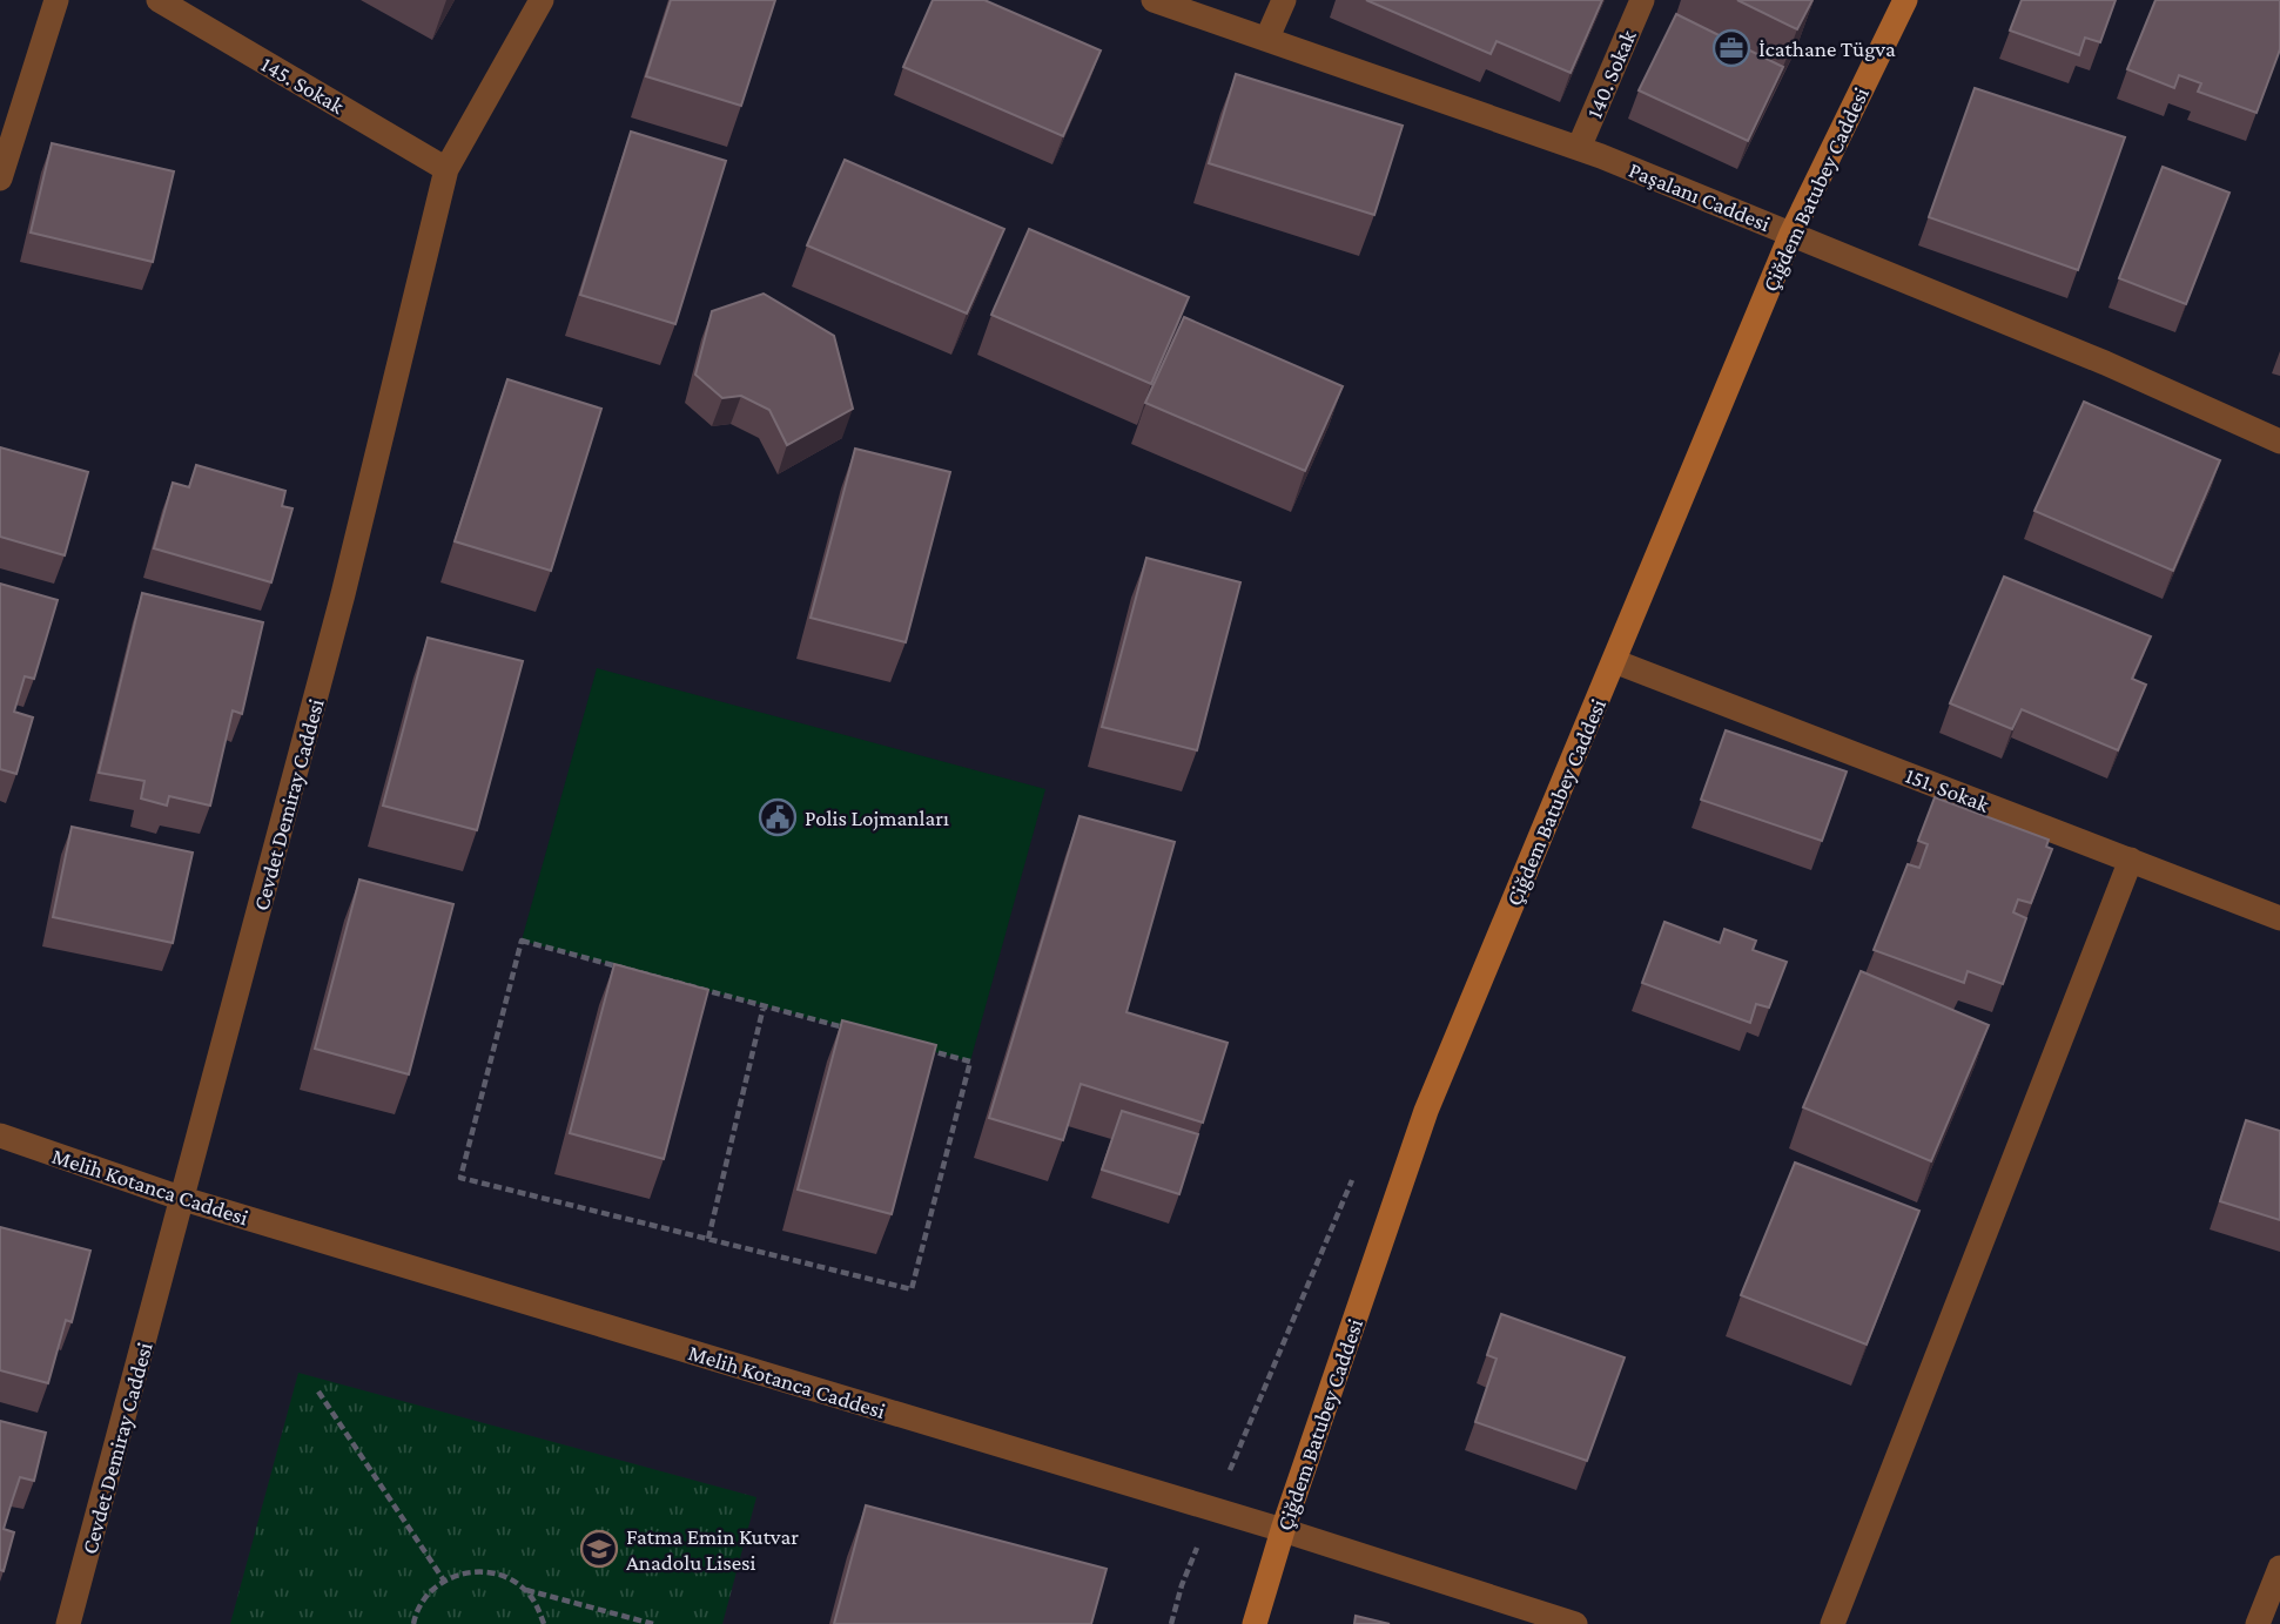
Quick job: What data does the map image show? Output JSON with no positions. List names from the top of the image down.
{
  "streets": {
    "main road": ["Çiğdem Batubey Caddesi"],
    "street": [
      "140. Sokak",
      "145. Sokak",
      "Paşalanı Caddesi",
      "151. Sokak",
      "Cevdet Demiray Caddesi",
      "Melih Kotanca Caddesi"
    ]
  },
  "crossings": [
    ["140. Sokak", "Paşalanı Caddesi"],
    ["145. Sokak", "Cevdet Demiray Caddesi"],
    ["Çiğdem Batubey Caddesi", "Paşalanı Caddesi"],
    ["Çiğdem Batubey Caddesi", "151. Sokak"],
    ["Çiğdem Batubey Caddesi", "Melih Kotanca Caddesi"],
    ["Cevdet Demiray Caddesi", "Melih Kotanca Caddesi"]
  ],
  "places": {
    "office": ["İcathane Tügva"],
    "public building": ["Polis Lojmanları"],
    "school or university": ["Fatma Emin Kutvar Anadolu Lisesi"]
  }
}
